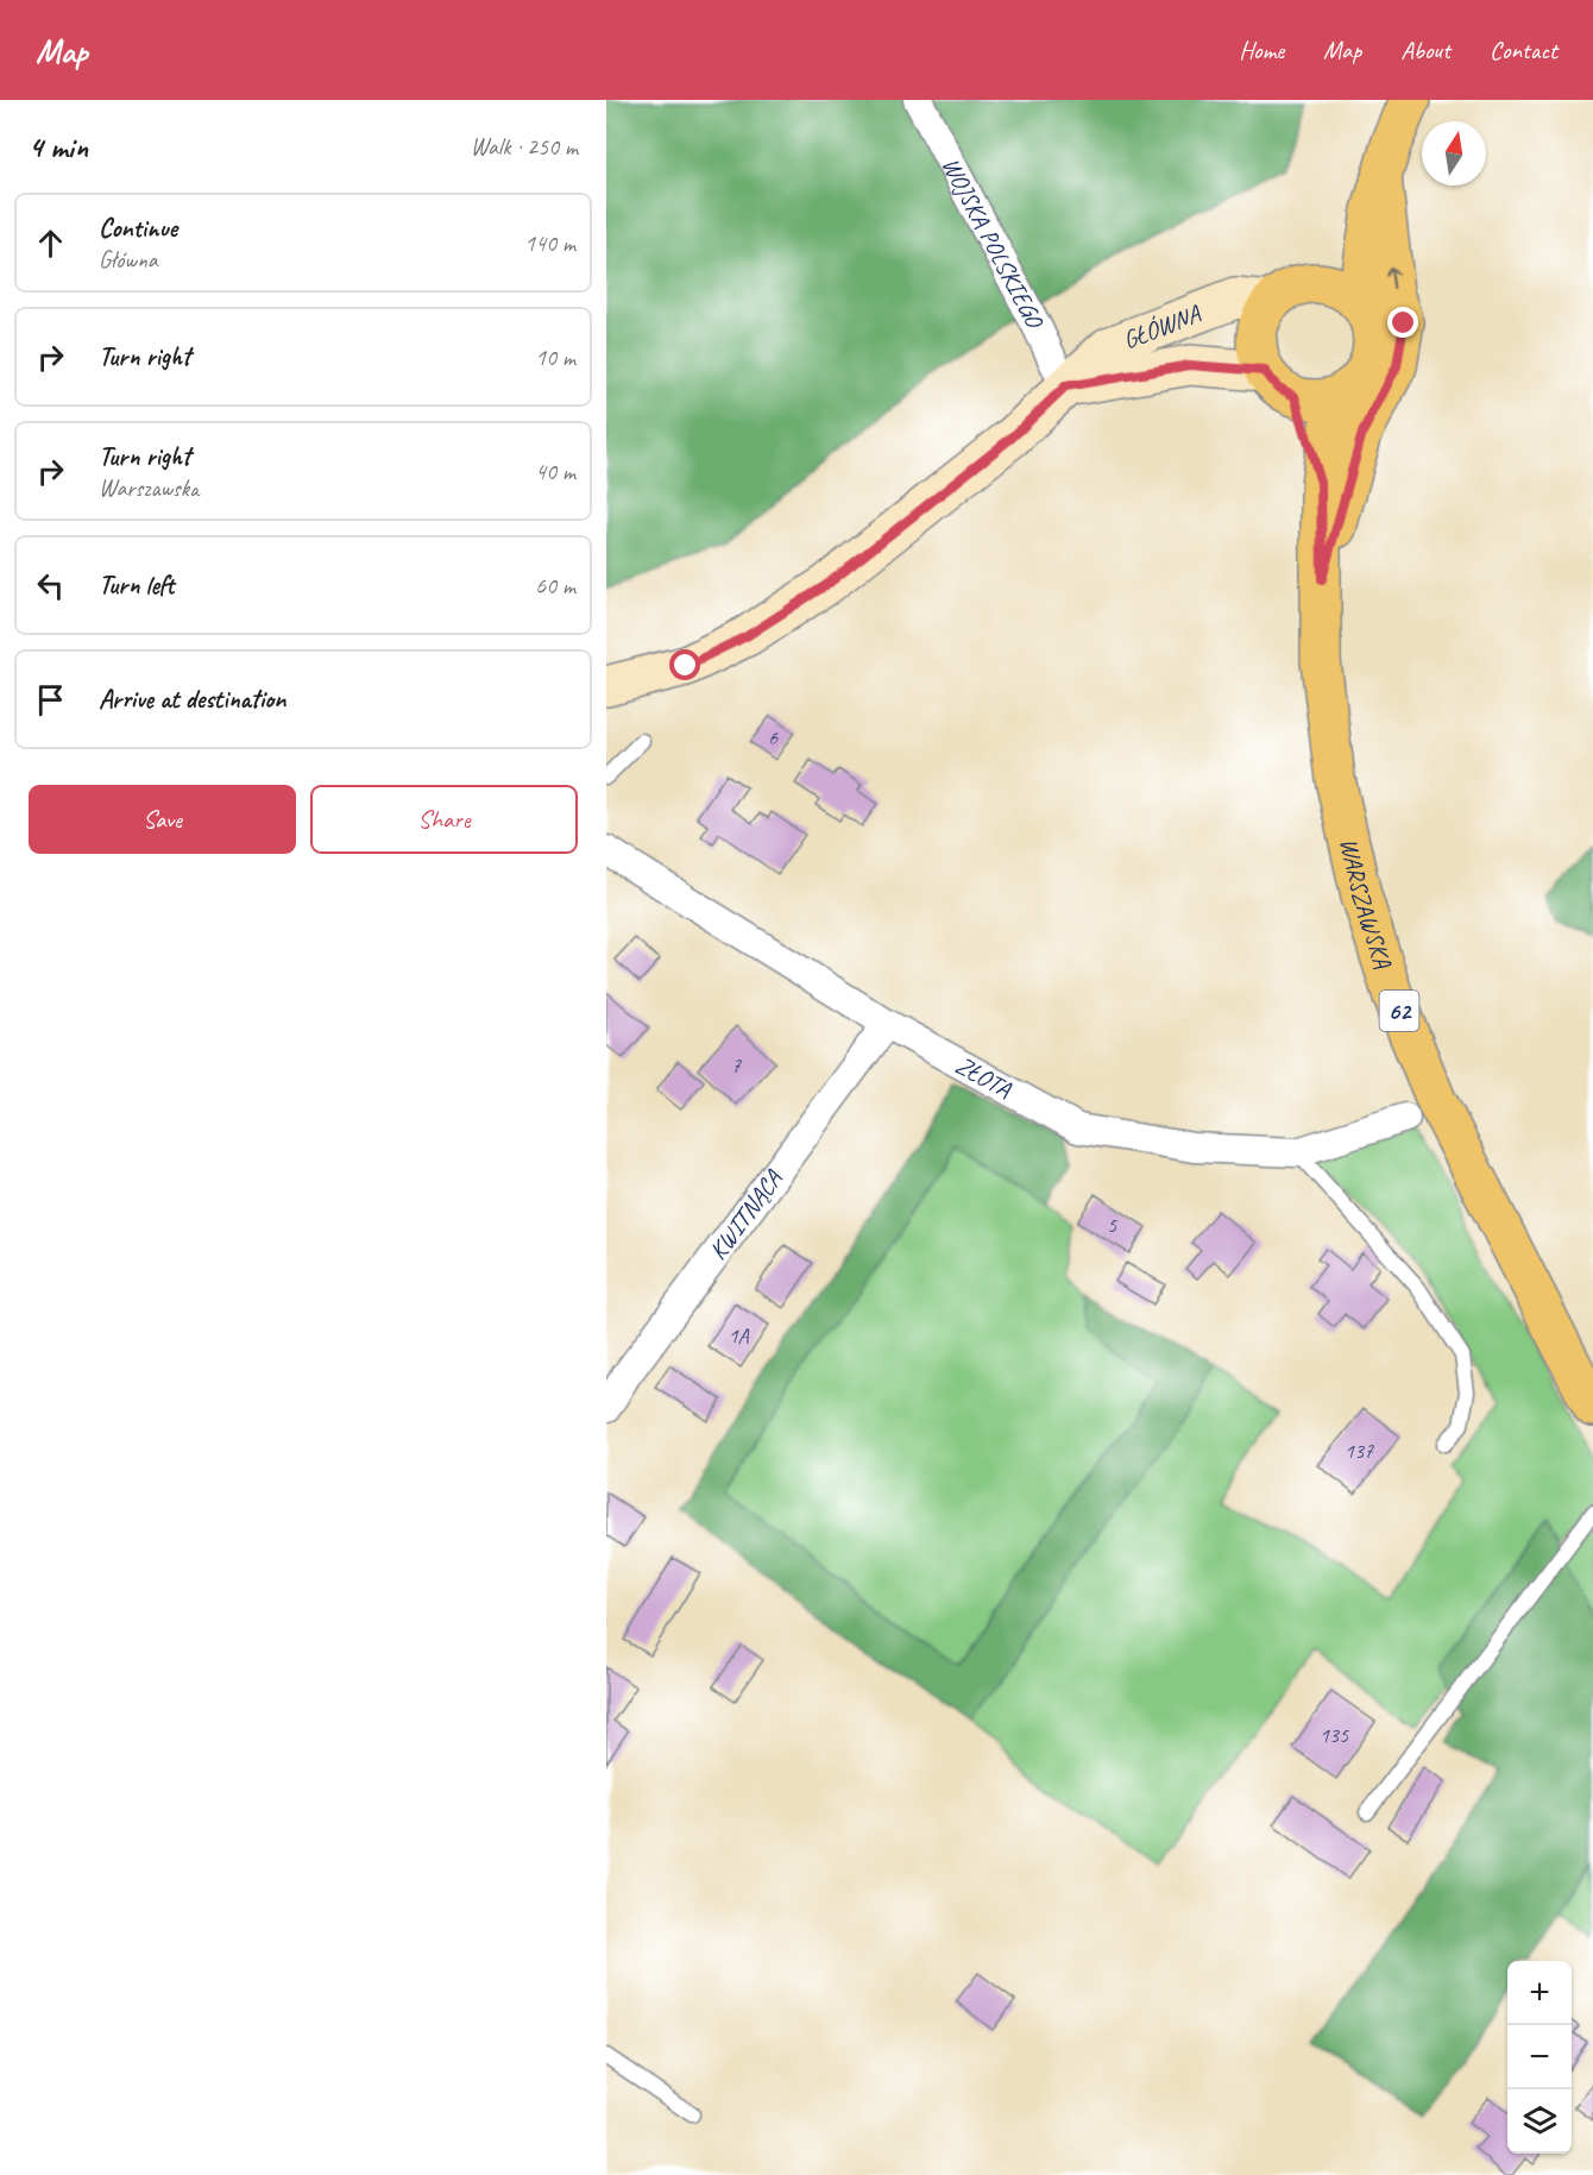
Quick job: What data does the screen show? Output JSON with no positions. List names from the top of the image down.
{
  "streets": {
    "main road": ["GŁÓWNA", "WARSZAWSKA", "62"],
    "street": ["WOJSKA POLSKIEGO", "ZŁOTA", "KWITNĄCA"]
  },
  "crossings": [
    ["WOJSKA POLSKIEGO", "GŁÓWNA"],
    ["GŁÓWNA", "WARSZAWSKA"],
    ["GŁÓWNA", "62"],
    ["WARSZAWSKA", "62"],
    ["ZŁOTA", "KWITNĄCA"]
  ],
  "house_numbers": [
    "6",
    "7",
    "5",
    "1A",
    "137",
    "135"
  ],
  "north": "top",
  "page": {
    "header": "Map",
    "nav": [
      "Home",
      "Map",
      "About",
      "Contact"
    ],
    "heading": ["4 min", "Walk · 250 m"],
    "list": [
      ["Continue", "Główna", "140 m"],
      ["Turn right", "10 m"],
      ["Turn right", "Warszawska", "40 m"],
      ["Turn left", "60 m"],
      "Arrive at destination"
    ],
    "buttons": ["Save", "Share"],
    "map_buttons": ["+", "−"]
  }
}
